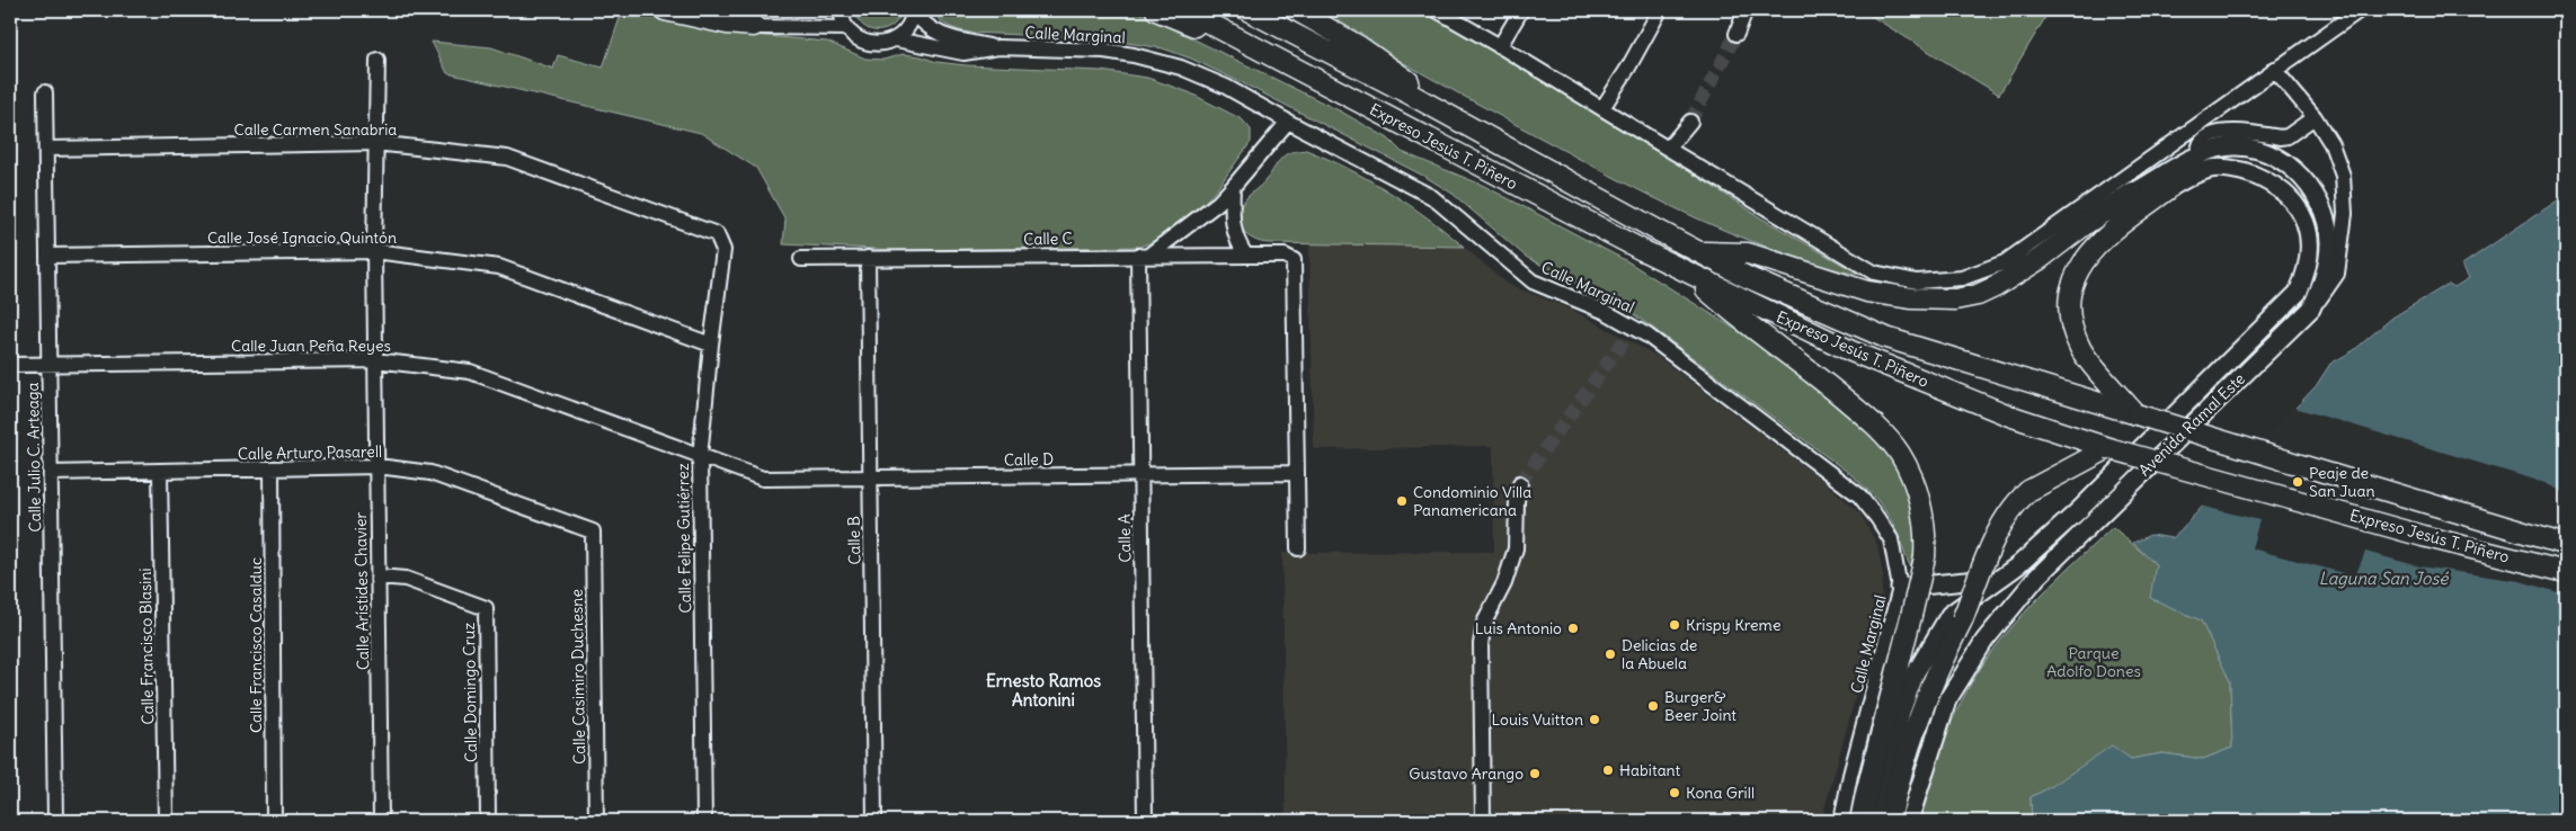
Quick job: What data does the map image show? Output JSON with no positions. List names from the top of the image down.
{
  "streets": {
    "highway": ["Expreso Jesús T. Piñero"],
    "main road": ["Avenida Ramal Este"],
    "street": [
      "Calle Marginal",
      "Calle Carmen Sanabria",
      "Calle José Ignacio Quintón",
      "Calle C",
      "Calle Juan Peña Reyes",
      "Calle Arturo Pasarell",
      "Calle Julio C. Arteaga",
      "Calle D",
      "Calle Felipe Gutiérrez",
      "Calle A",
      "Calle B",
      "Calle Arístides Chavier",
      "Calle Francisco Casalduc",
      "Calle Francisco Blasini",
      "Calle Casimiro Duchesne",
      "Calle Domingo Cruz"
    ]
  },
  "crossings": [
    ["Calle Carmen Sanabria", "Calle Julio C. Arteaga"],
    ["Calle Carmen Sanabria", "Calle Felipe Gutiérrez"],
    ["Calle Carmen Sanabria", "Calle Arístides Chavier"],
    ["Calle José Ignacio Quintón", "Calle Julio C. Arteaga"],
    ["Calle José Ignacio Quintón", "Calle Felipe Gutiérrez"],
    ["Calle José Ignacio Quintón", "Calle Arístides Chavier"],
    ["Calle C", "Calle D"],
    ["Calle C", "Calle A"],
    ["Calle C", "Calle B"],
    ["Calle Juan Peña Reyes", "Calle Julio C. Arteaga"],
    ["Calle Juan Peña Reyes", "Calle D"],
    ["Calle Juan Peña Reyes", "Calle Felipe Gutiérrez"],
    ["Calle Juan Peña Reyes", "Calle Arístides Chavier"],
    ["Calle Arturo Pasarell", "Calle Julio C. Arteaga"],
    ["Calle Arturo Pasarell", "Calle Arístides Chavier"],
    ["Calle Arturo Pasarell", "Calle Francisco Casalduc"],
    ["Calle Arturo Pasarell", "Calle Francisco Blasini"],
    ["Calle Arturo Pasarell", "Calle Casimiro Duchesne"],
    ["Calle D", "Calle A"],
    ["Calle D", "Calle B"],
    ["Calle Arístides Chavier", "Calle Domingo Cruz"]
  ],
  "districts": ["Ernesto Ramos Antonini"],
  "water": ["Laguna San José"],
  "parks": ["Parque Adolfo Dones"],
  "places": [
    "Peaje de San Juan",
    "Condominio Villa Panamericana",
    "Krispy Kreme",
    "Luis Antonio",
    "Delicias de la Abuela",
    "Burger& Beer Joint",
    "Louis Vuitton",
    "Habitant",
    "Gustavo Arango",
    "Kona Grill"
  ]
}
